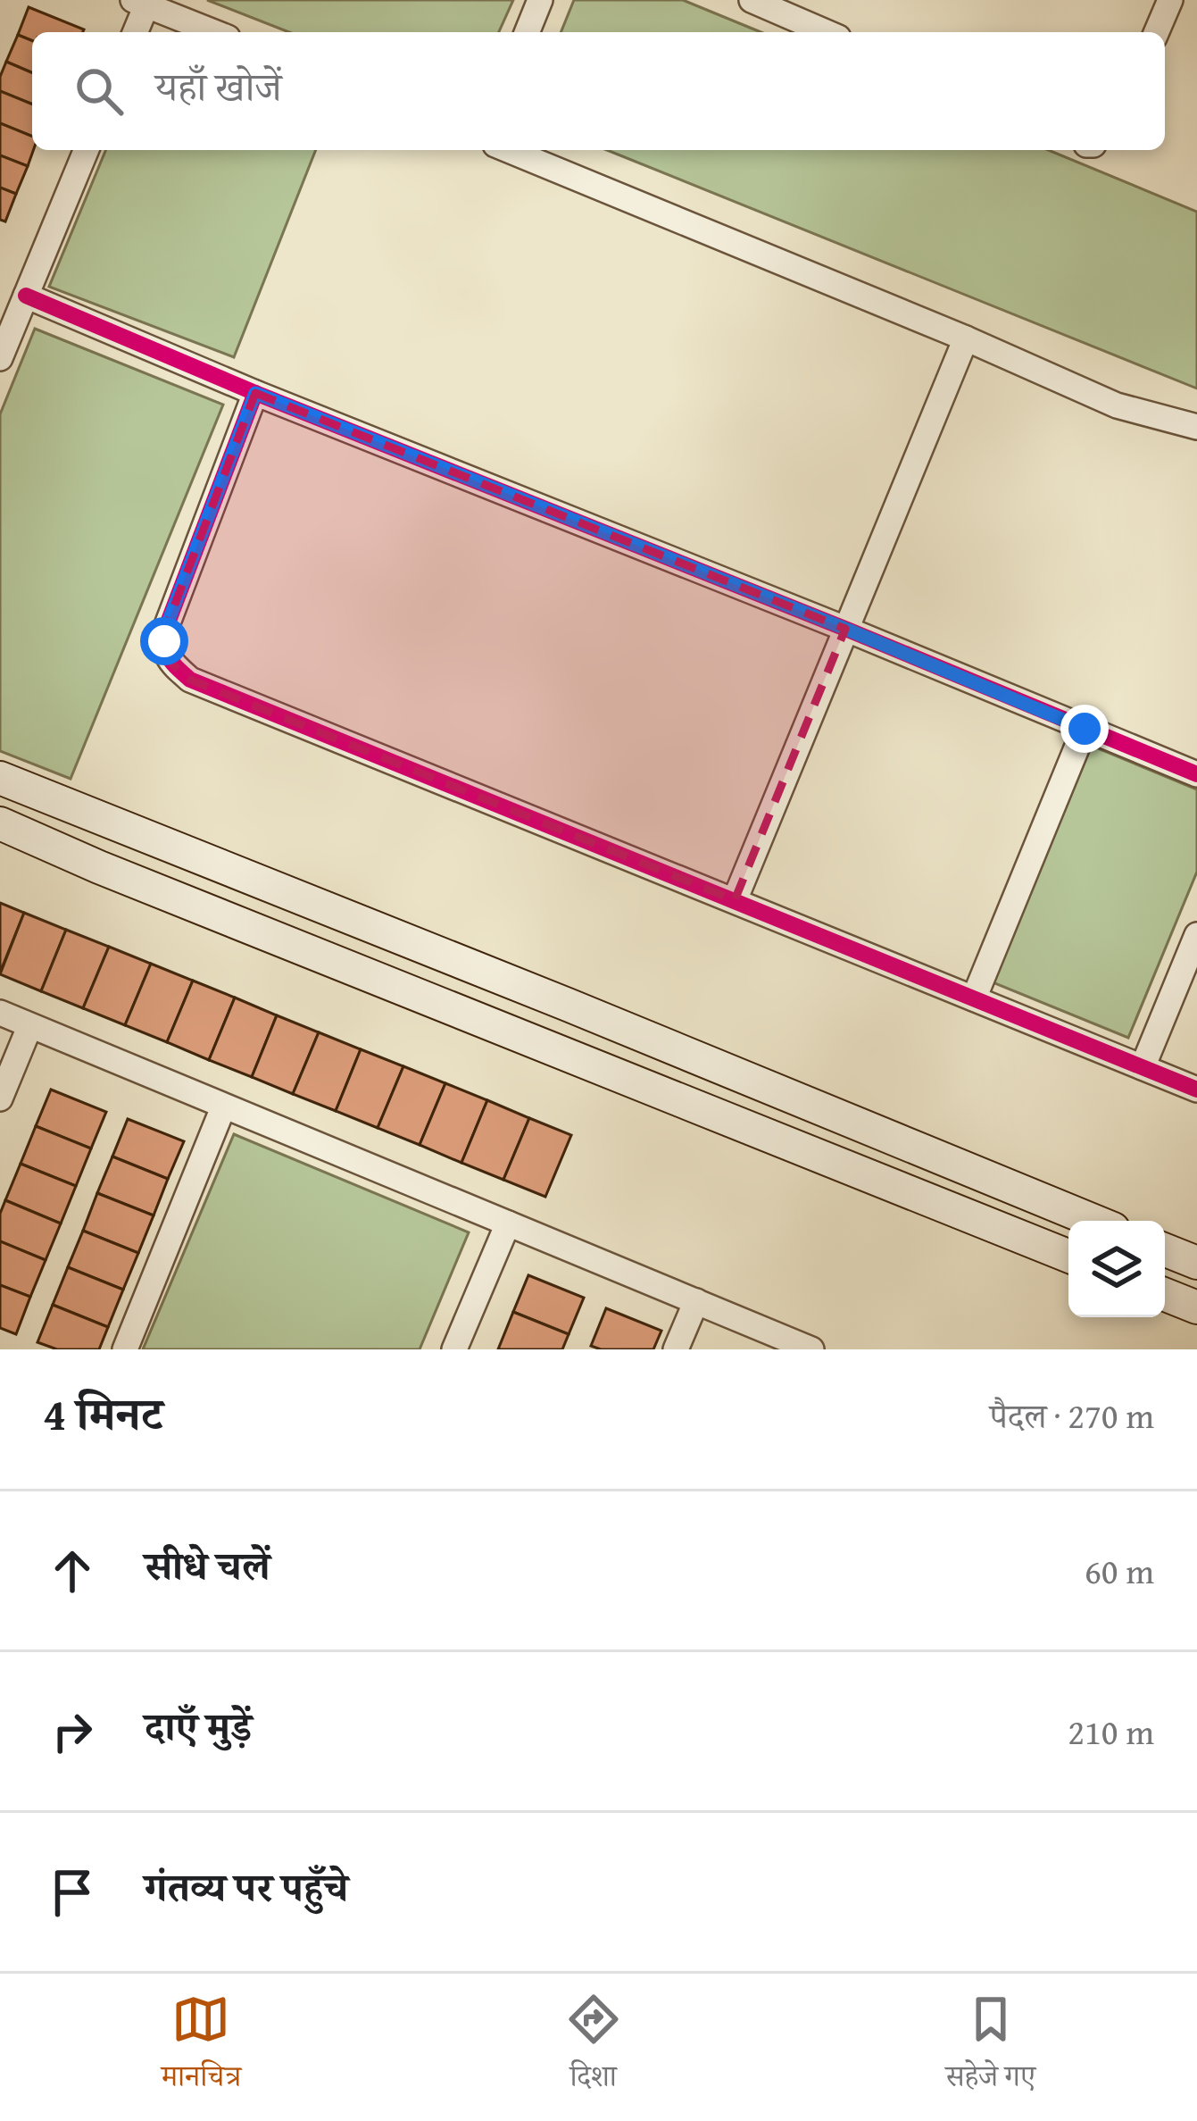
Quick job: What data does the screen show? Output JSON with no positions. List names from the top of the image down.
{
  "page": {
    "search": "यहाँ खोजें",
    "heading": ["4 मिनट", "पैदल · 270 m"],
    "list": [
      ["सीधे चलें", "60 m"],
      ["दाएँ मुड़ें", "210 m"],
      "गंतव्य पर पहुँचे"
    ],
    "nav": ["मानचित्र", "दिशा", "सहेजे गए"]
  }
}
